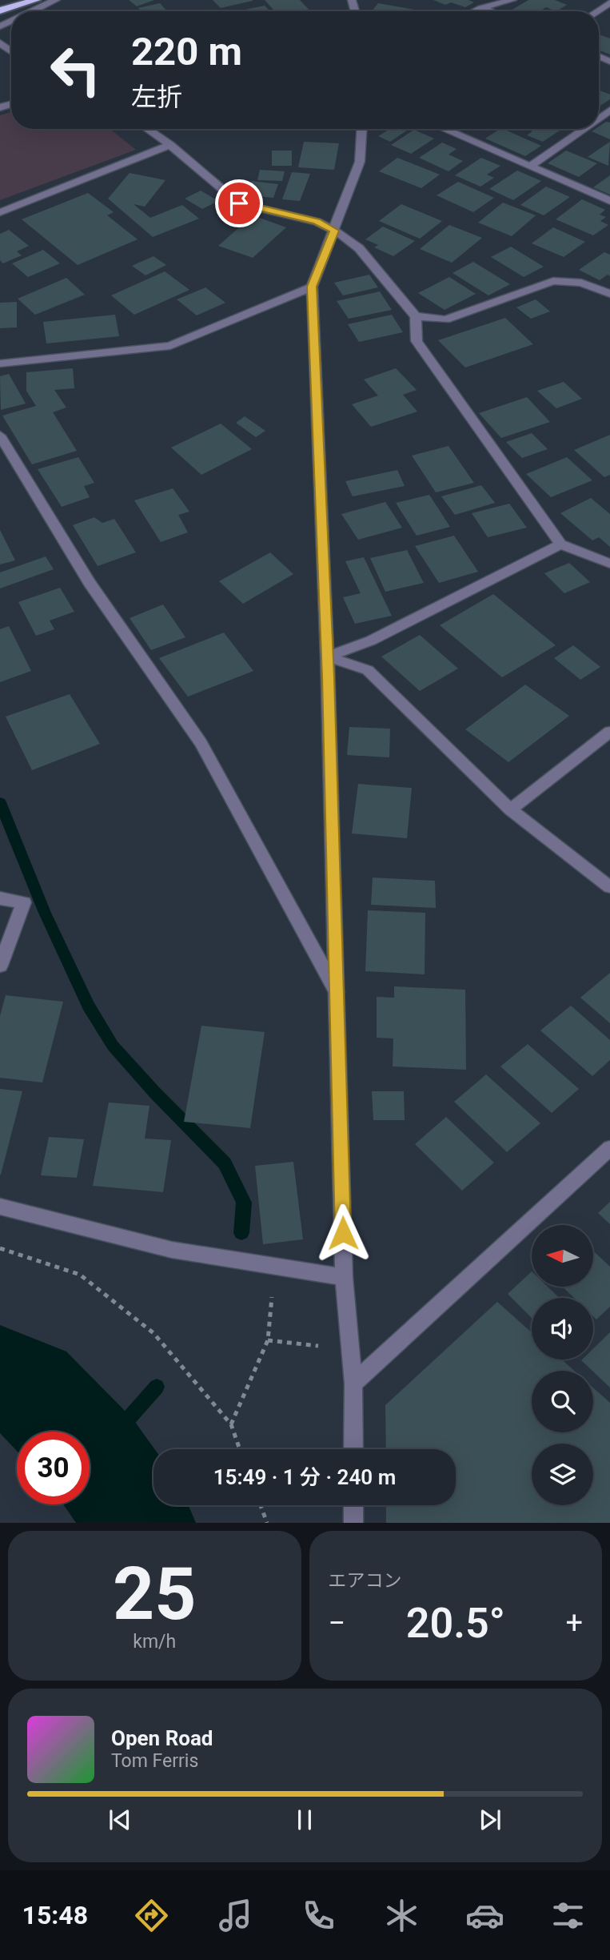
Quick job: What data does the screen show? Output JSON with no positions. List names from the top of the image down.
{
  "north": "left",
  "page": {
    "turn": ["220 m", "左折"],
    "limit": "30",
    "trip": "15:49 · 1 分 · 240 m",
    "tile": [
      ["25", "km/h"],
      "エアコン"
    ],
    "heat": ["−", "20.5°", "+"],
    "song": ["Open Road", "Tom Ferris"],
    "tabs": "15:48"
  }
}
